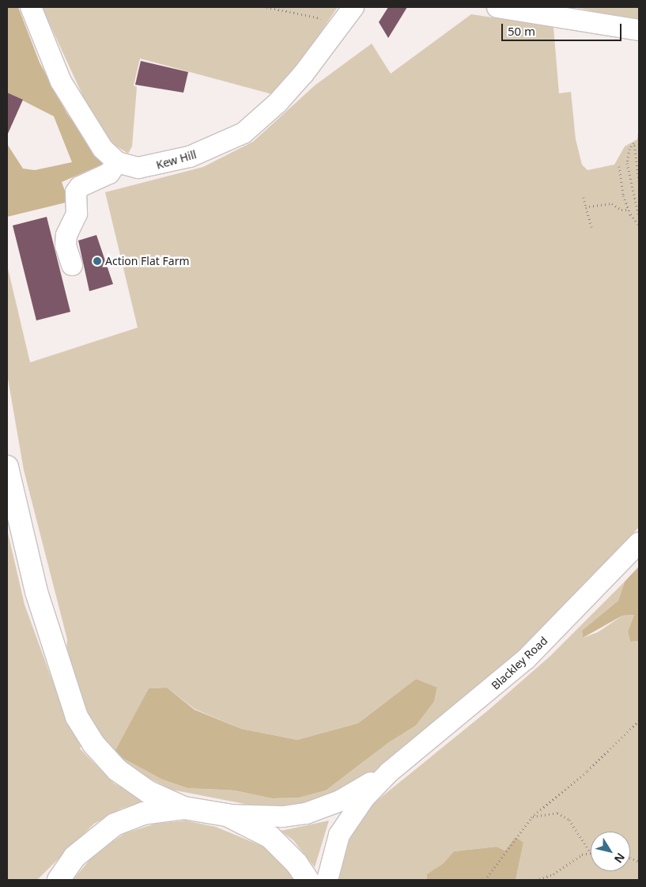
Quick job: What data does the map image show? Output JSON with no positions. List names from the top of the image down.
{
  "streets": {
    "street": ["Kew Hill", "Blackley Road"]
  },
  "places": ["Action Flat Farm"],
  "scale_bar": "50 m",
  "north": "bottom right"
}
